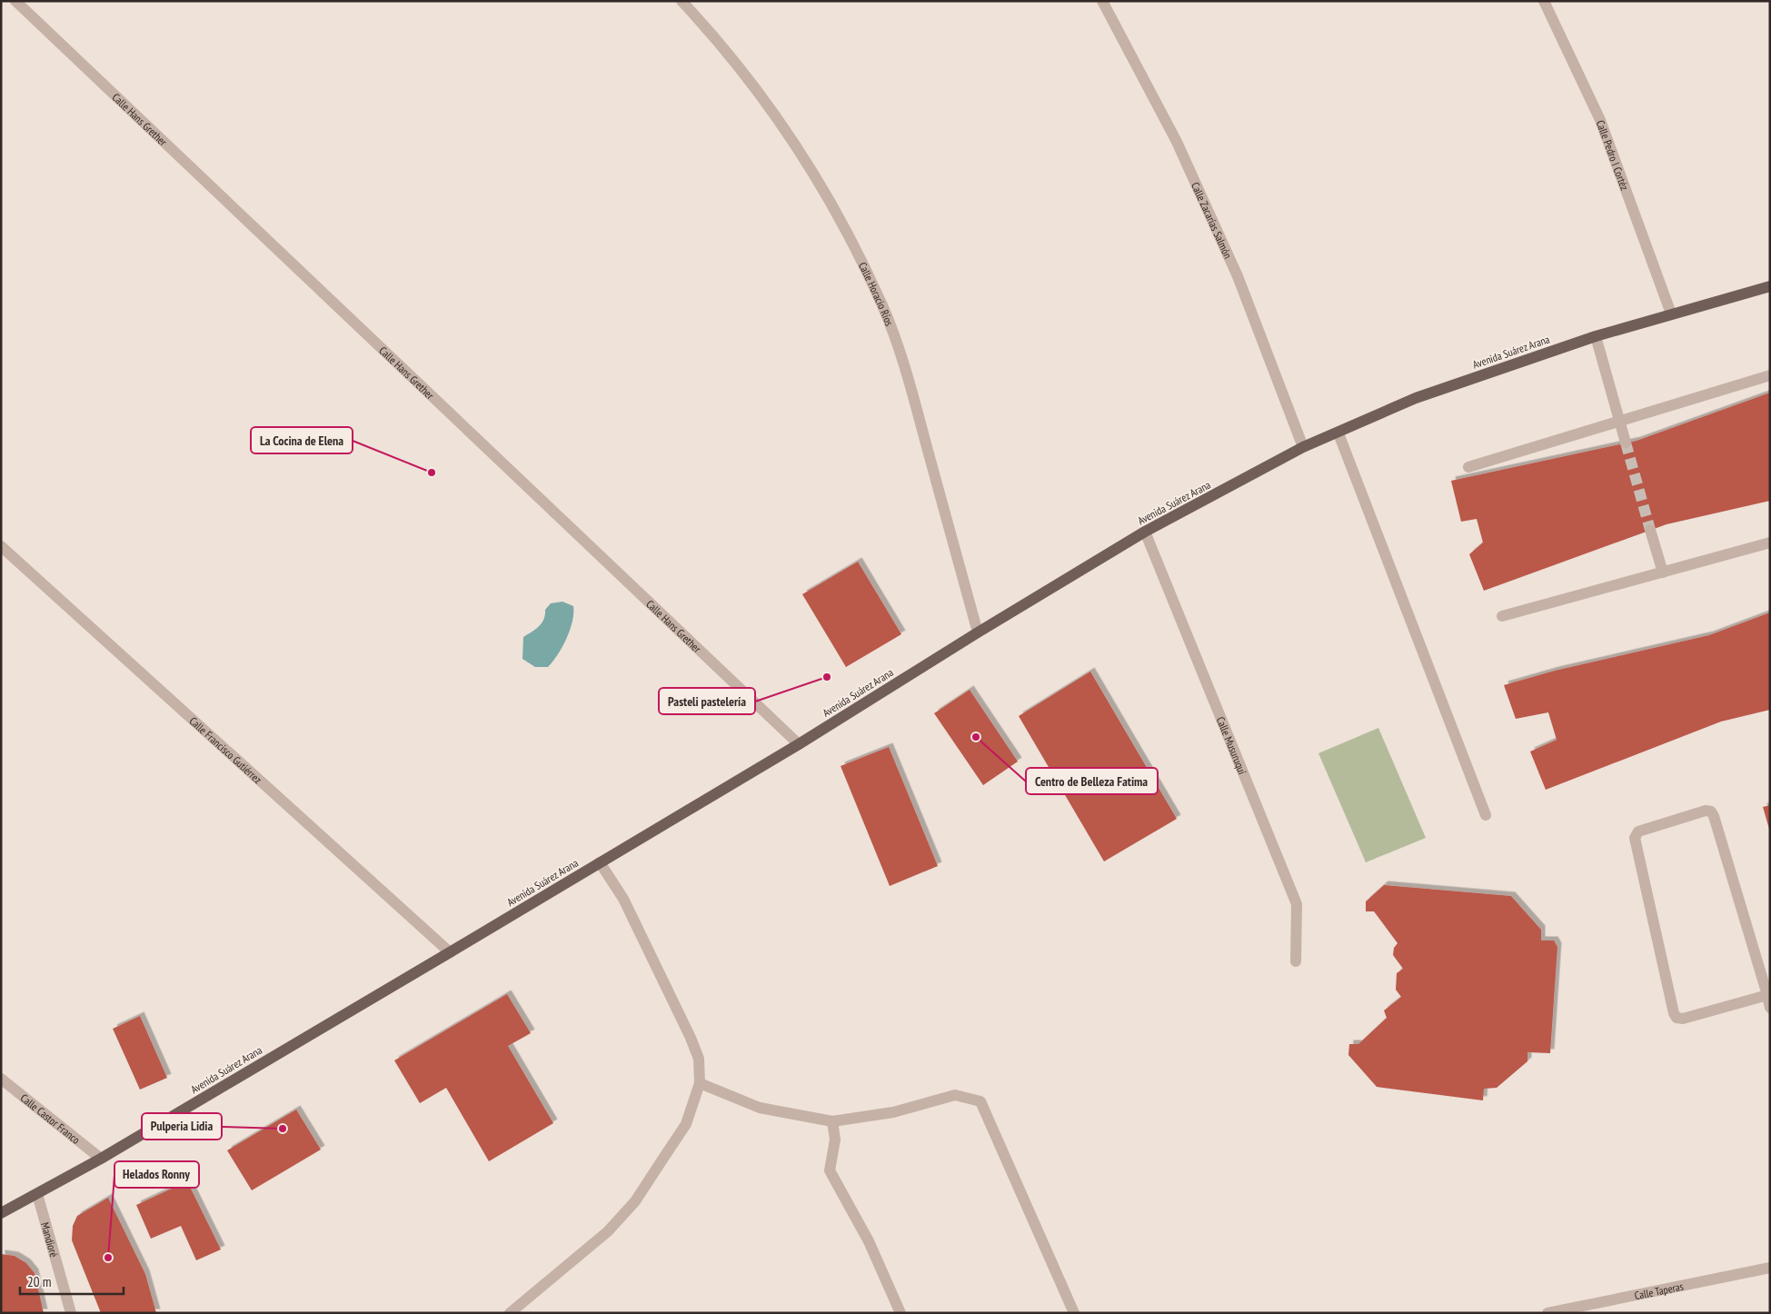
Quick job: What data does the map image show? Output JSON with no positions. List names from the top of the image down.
{
  "streets": {
    "main road": ["Avenida Suárez Arana"],
    "street": [
      "Calle Hans Grether",
      "Calle Pedro I Cortéz",
      "Calle Zacarías Salmón",
      "Calle Horacio Ríos",
      "Calle Musuruquí",
      "Calle Francisco Gutiérrez",
      "Calle Castor Franco",
      "Mandioré",
      "Calle Taperas"
    ]
  },
  "crossings": [
    ["Calle Hans Grether", "Avenida Suárez Arana"],
    ["Calle Pedro I Cortéz", "Avenida Suárez Arana"],
    ["Calle Zacarías Salmón", "Avenida Suárez Arana"],
    ["Calle Horacio Ríos", "Avenida Suárez Arana"],
    ["Avenida Suárez Arana", "Calle Musuruquí"],
    ["Avenida Suárez Arana", "Calle Francisco Gutiérrez"],
    ["Avenida Suárez Arana", "Calle Castor Franco"],
    ["Avenida Suárez Arana", "Mandioré"]
  ],
  "places": [
    "La Cocina de Elena",
    "Pasteli pastelería",
    "Centro de Belleza Fatima",
    "Pulperia Lidia",
    "Helados Ronny"
  ],
  "scale_bar": "20 m"
}
